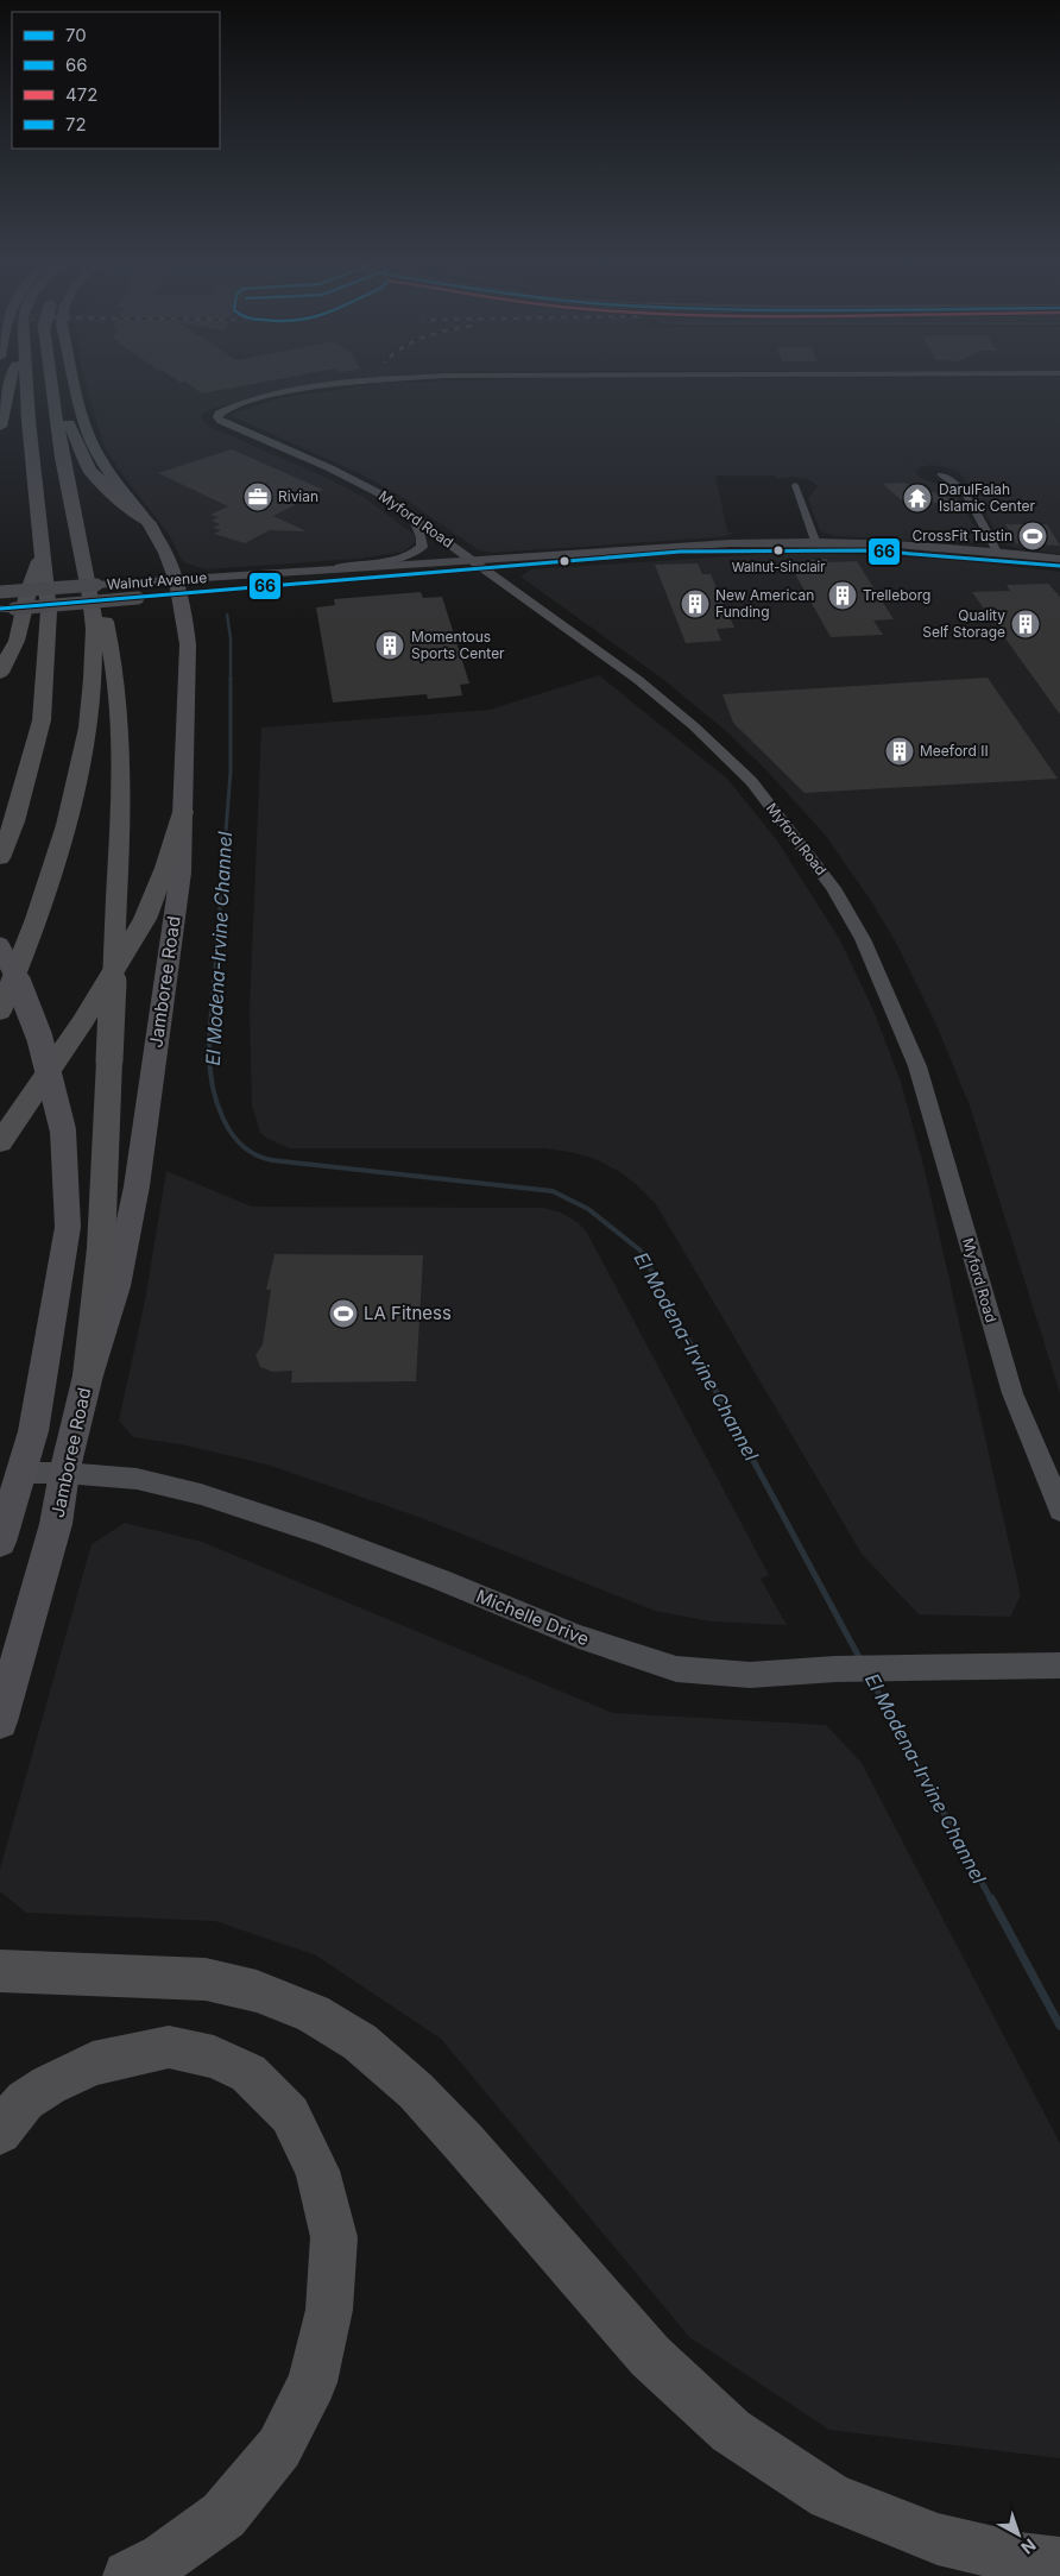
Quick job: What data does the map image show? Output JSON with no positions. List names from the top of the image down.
{
  "streets": {
    "highway": ["Jamboree Road"],
    "main road": ["Walnut Avenue"],
    "street": ["Myford Road", "Michelle Drive"]
  },
  "crossings": [
    ["Myford Road", "Walnut Avenue"],
    ["Walnut Avenue", "Jamboree Road"],
    ["Jamboree Road", "Michelle Drive"]
  ],
  "water": ["El Modena-Irvine Channel"],
  "places": {
    "office": ["Rivian"],
    "temple": ["DarulFalah Islamic Center"],
    "sports": ["CrossFit Tustin", "LA Fitness"],
    "other": ["Walnut-Sinclair"],
    "building": [
      "Trelleborg",
      "New American Funding",
      "Quality Self Storage",
      "Momentous Sports Center",
      "Meeford II"
    ]
  },
  "lines": ["transit line 66"],
  "legend": [
    "70",
    "66",
    "472",
    "72"
  ],
  "north": "bottom right"
}
